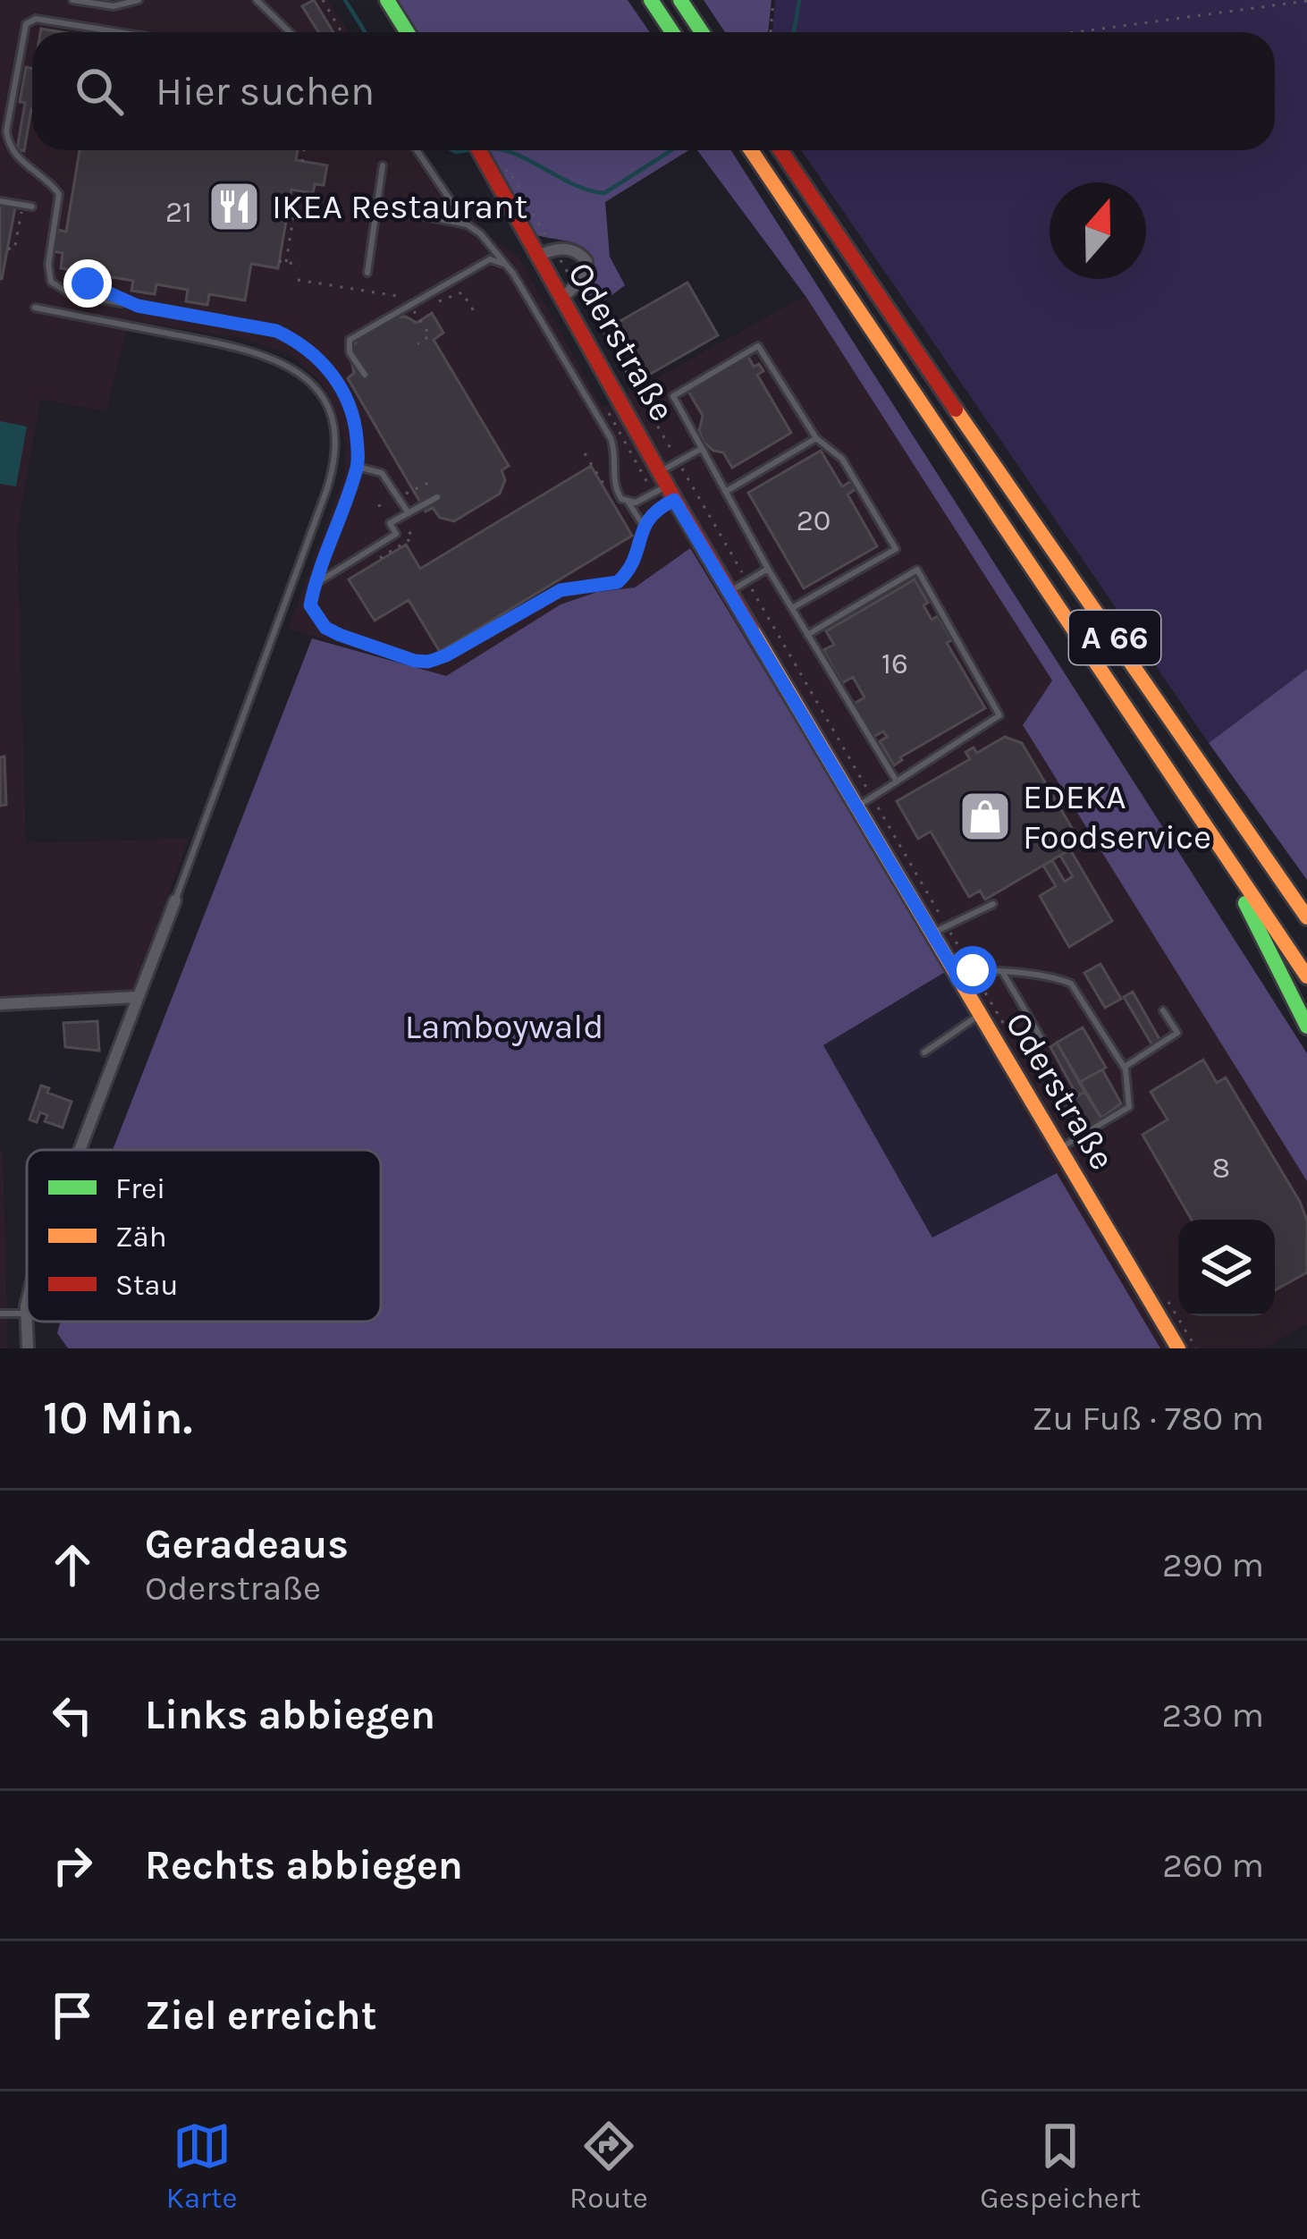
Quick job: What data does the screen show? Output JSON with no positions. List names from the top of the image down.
{
  "streets": {
    "main road": ["Oderstraße", "A 66"]
  },
  "parks": ["Lamboywald"],
  "places": {
    "restaurant": ["IKEA Restaurant"],
    "shop": ["EDEKA Foodservice"]
  },
  "house_numbers": [
    "21",
    "20",
    "16",
    "8"
  ],
  "legend": ["Frei", "Zäh", "Stau"],
  "north": "top",
  "page": {
    "search": "Hier suchen",
    "heading": ["10 Min.", "Zu Fuß · 780 m"],
    "list": [
      ["Geradeaus", "Oderstraße", "290 m"],
      ["Links abbiegen", "230 m"],
      ["Rechts abbiegen", "260 m"],
      "Ziel erreicht"
    ],
    "nav": ["Karte", "Route", "Gespeichert"]
  }
}
